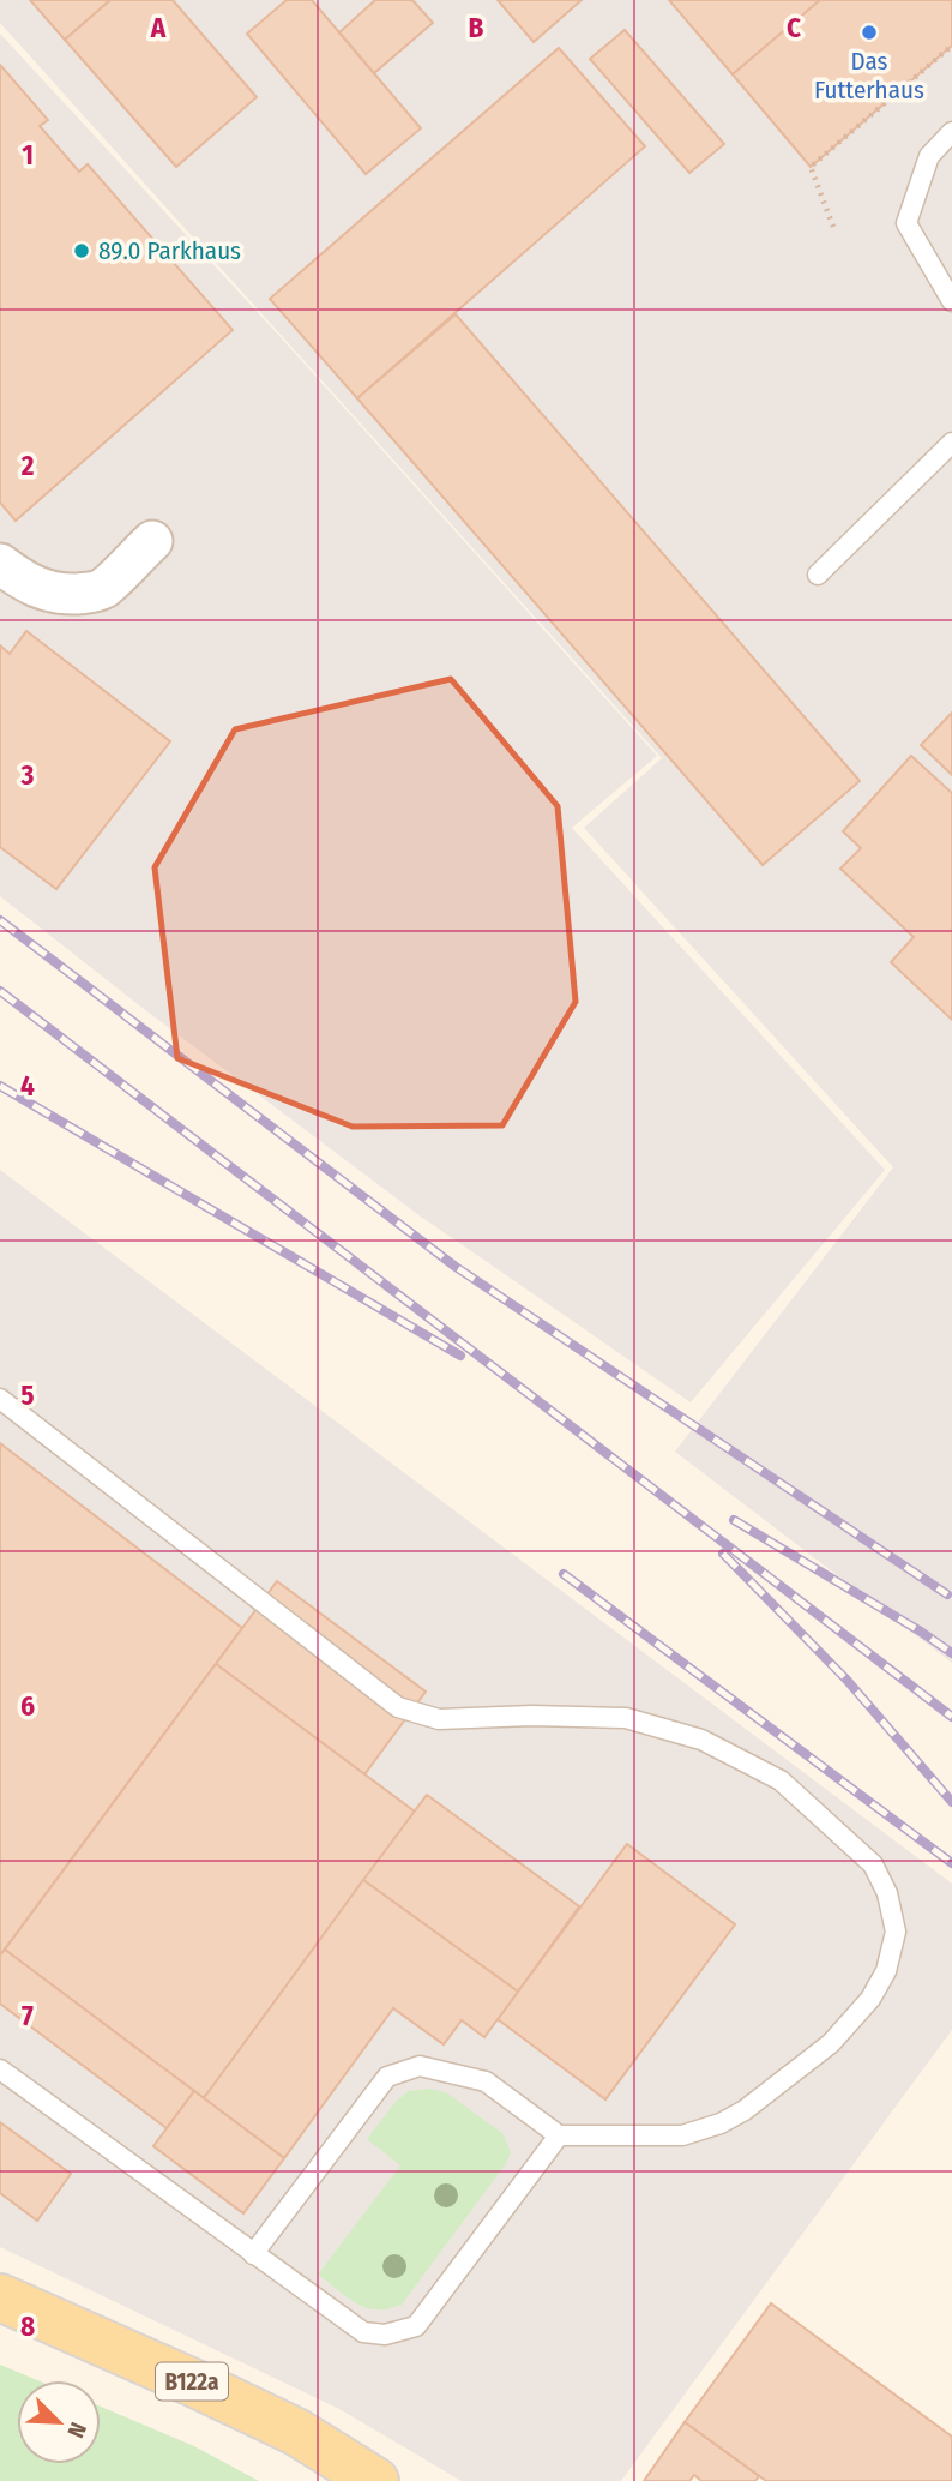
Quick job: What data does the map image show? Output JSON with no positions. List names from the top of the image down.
{
  "streets": {
    "main road": ["B122a"]
  },
  "places": ["Das Futterhaus", "89.0 Parkhaus"],
  "north": "bottom right",
  "grid": {
    "columns": ["A", "B", "C"],
    "rows": [
      "1",
      "2",
      "3",
      "4",
      "5",
      "6",
      "7",
      "8"
    ]
  }
}
